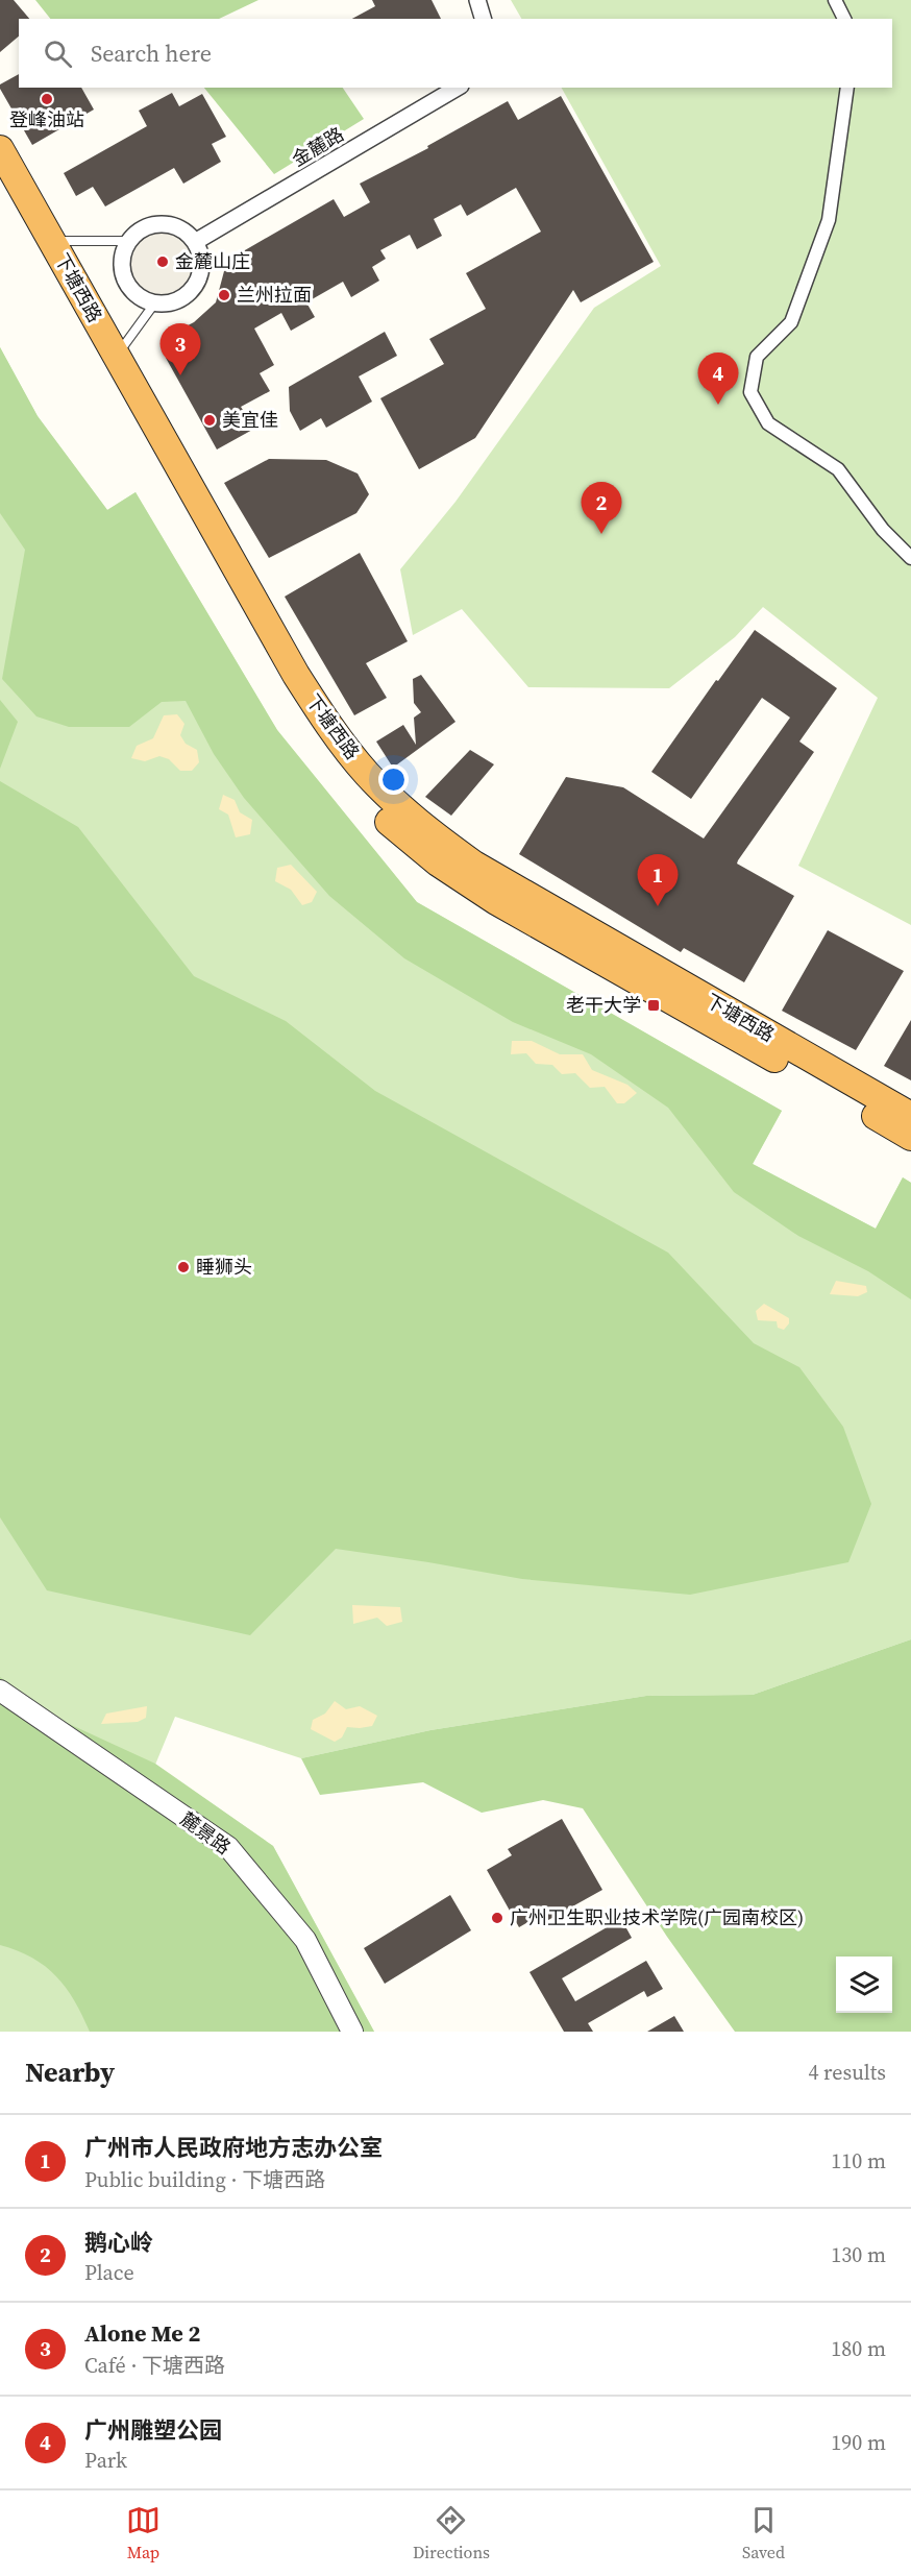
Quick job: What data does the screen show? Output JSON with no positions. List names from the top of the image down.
{
  "streets": {
    "highway": ["下塘西路"],
    "street": ["金麓路", "麓景路"]
  },
  "places": {
    "other": [
      "登峰油站",
      "金麓山庄",
      "兰州拉面",
      "美宜佳",
      "睡狮头",
      "广州卫生职业技术学院(广园南校区)"
    ],
    "transit": ["老干大学"]
  },
  "page": {
    "search": "Search here",
    "pins": [
      "3",
      "4",
      "2",
      "1"
    ],
    "heading": ["Nearby", "4 results"],
    "list": [
      {
        "mark": "1",
        "name": "广州市人民政府地方志办公室",
        "note": "Public building · 下塘西路",
        "value": "110 m"
      },
      {
        "mark": "2",
        "name": "鹅心岭",
        "note": "Place",
        "value": "130 m"
      },
      {
        "mark": "3",
        "name": "Alone Me 2",
        "note": "Café · 下塘西路",
        "value": "180 m"
      },
      {
        "mark": "4",
        "name": "广州雕塑公园",
        "note": "Park",
        "value": "190 m"
      }
    ],
    "nav": ["Map", "Directions", "Saved"]
  }
}
